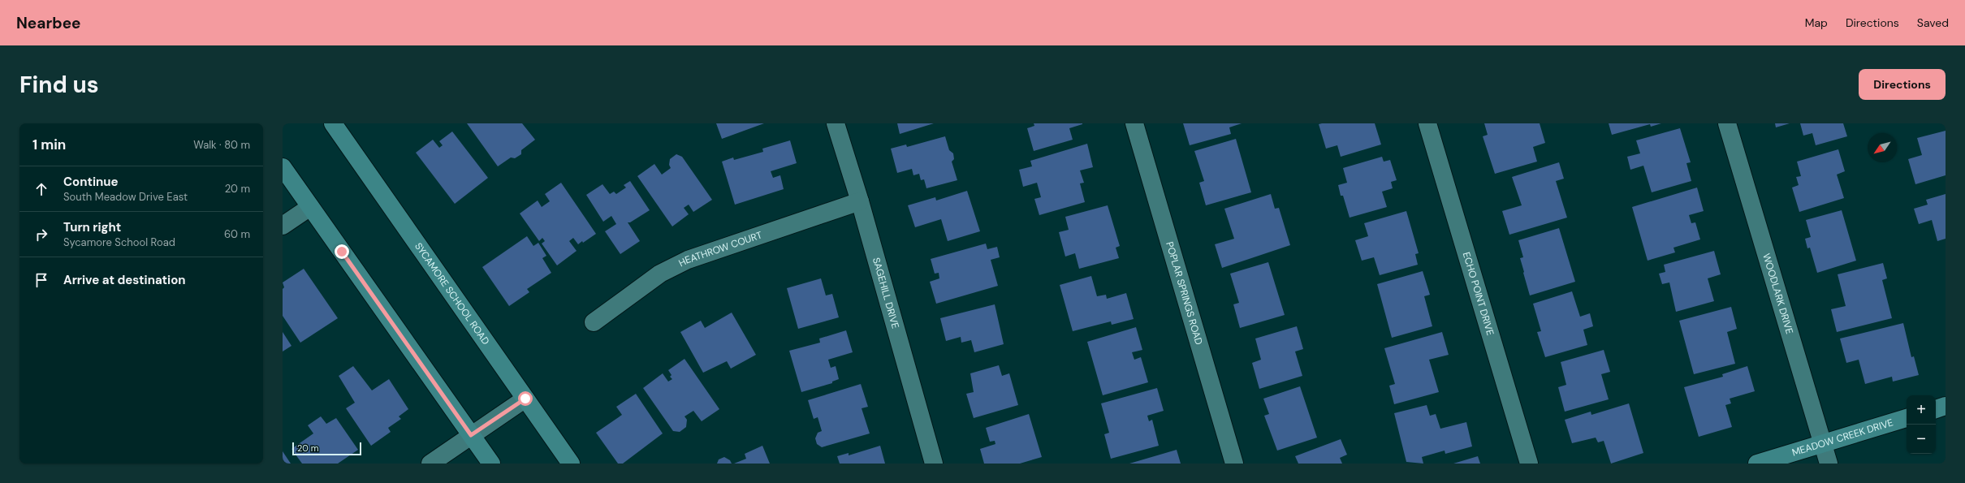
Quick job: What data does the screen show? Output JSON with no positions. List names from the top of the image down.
{
  "streets": {
    "main road": ["SYCAMORE SCHOOL ROAD", "MEADOW CREEK DRIVE"],
    "street": [
      "HEATHROW COURT",
      "SAGEHILL DRIVE",
      "POPLAR SPRINGS ROAD",
      "WOODLARK DRIVE",
      "ECHO POINT DRIVE"
    ]
  },
  "crossings": [
    ["HEATHROW COURT", "SAGEHILL DRIVE"],
    ["WOODLARK DRIVE", "MEADOW CREEK DRIVE"]
  ],
  "scale_bar": "20 m",
  "north": "bottom left",
  "page": {
    "header": "Nearbee",
    "nav": ["Map", "Directions", "Saved"],
    "buttons": "Directions",
    "title": "Find us",
    "heading": ["1 min", "Walk · 80 m"],
    "list": [
      ["Continue", "South Meadow Drive East", "20 m"],
      ["Turn right", "Sycamore School Road", "60 m"],
      "Arrive at destination"
    ],
    "map_buttons": ["+", "−"],
    "scale": "20 m"
  }
}
